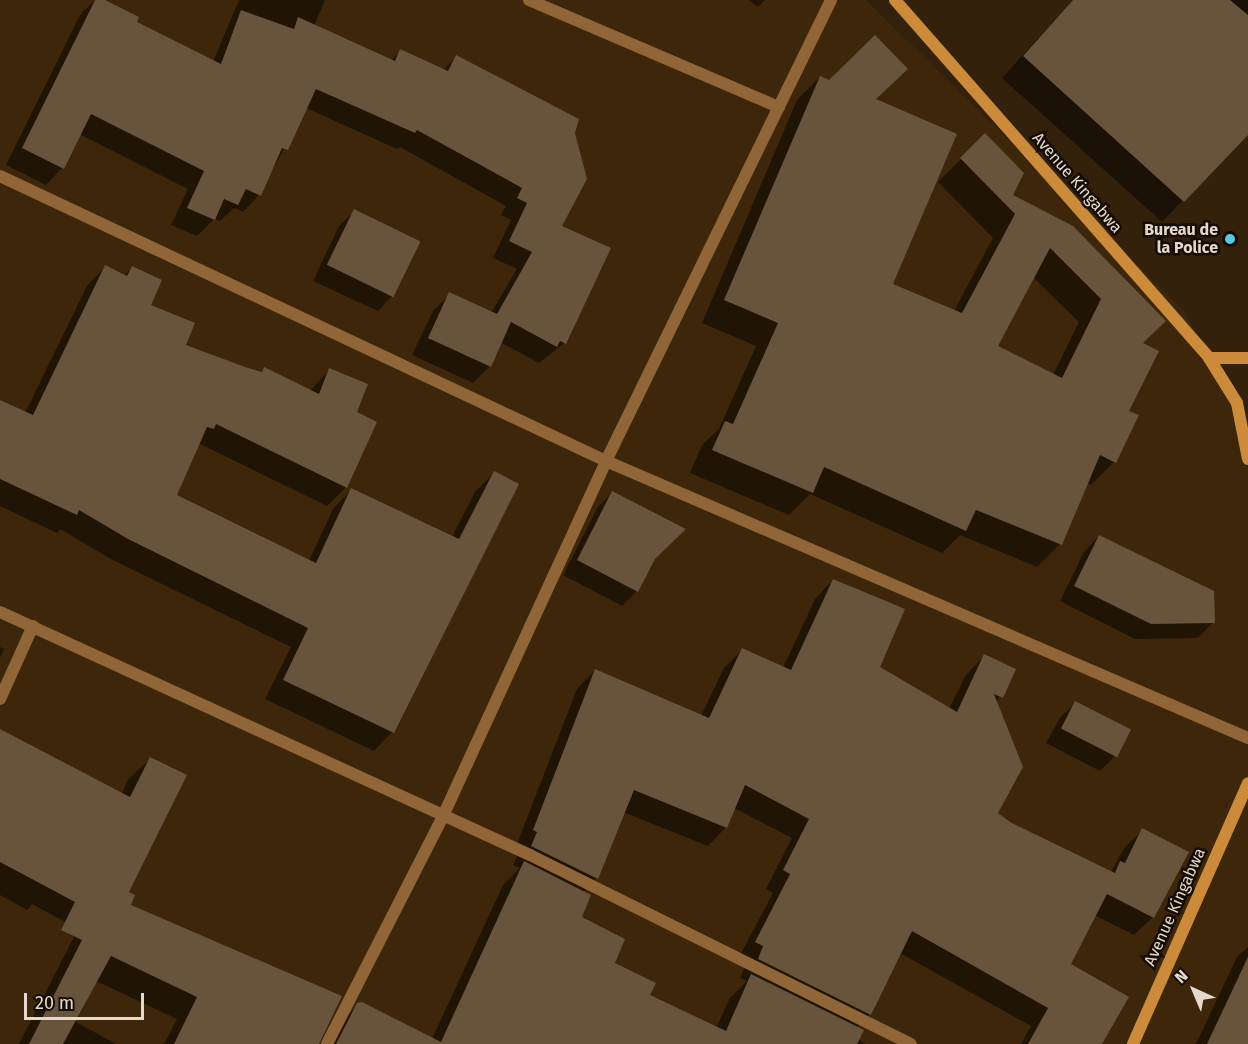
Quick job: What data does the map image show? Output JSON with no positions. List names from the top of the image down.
{
  "streets": {
    "street": ["Avenue Kingabwa"]
  },
  "places": ["Bureau de la Police"],
  "scale_bar": "20 m",
  "north": "top left"
}
